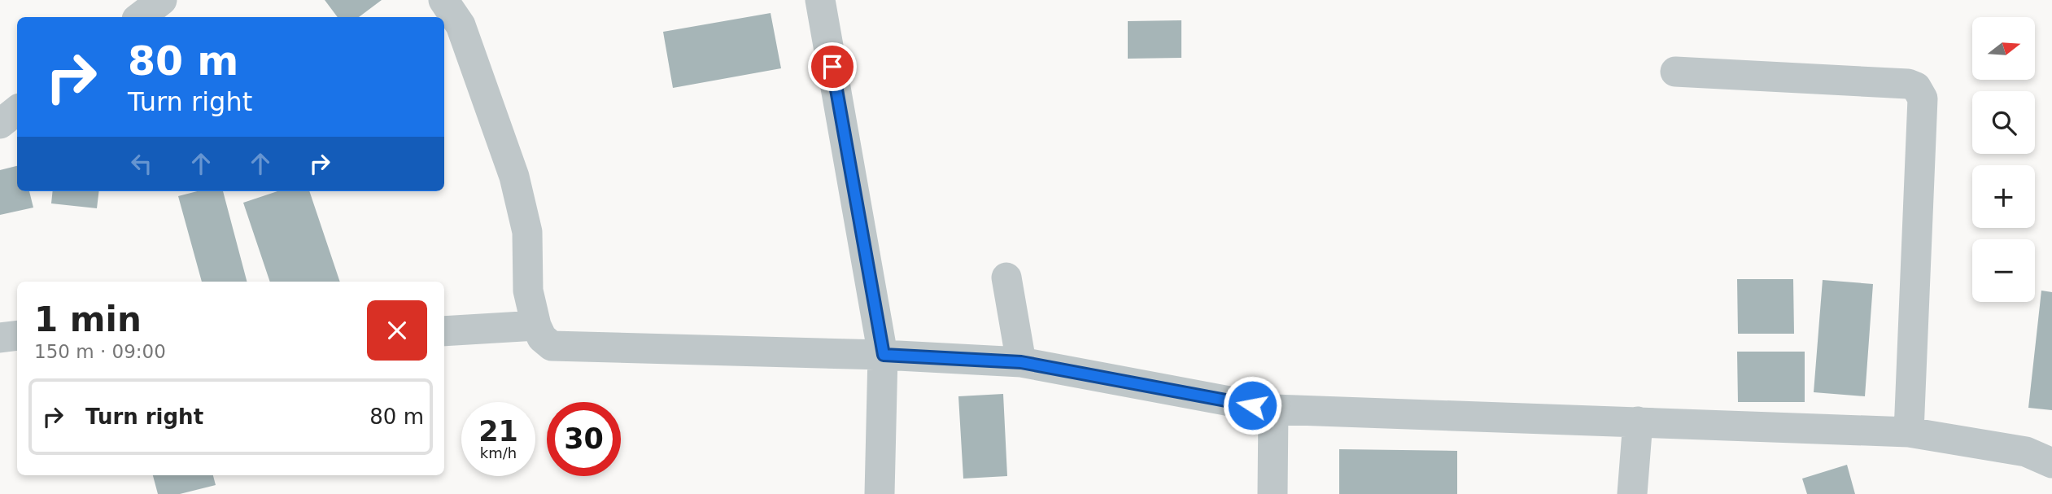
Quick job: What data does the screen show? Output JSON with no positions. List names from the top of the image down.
{
  "north": "right",
  "page": {
    "map_buttons": ["+", "−"],
    "turn": ["80 m", "Turn right"],
    "heading": ["1 min", "150 m · 09:00"],
    "list": [
      {
        "name": "Turn right",
        "value": "80 m"
      }
    ],
    "speed": "21 km/h",
    "limit": "30"
  }
}
